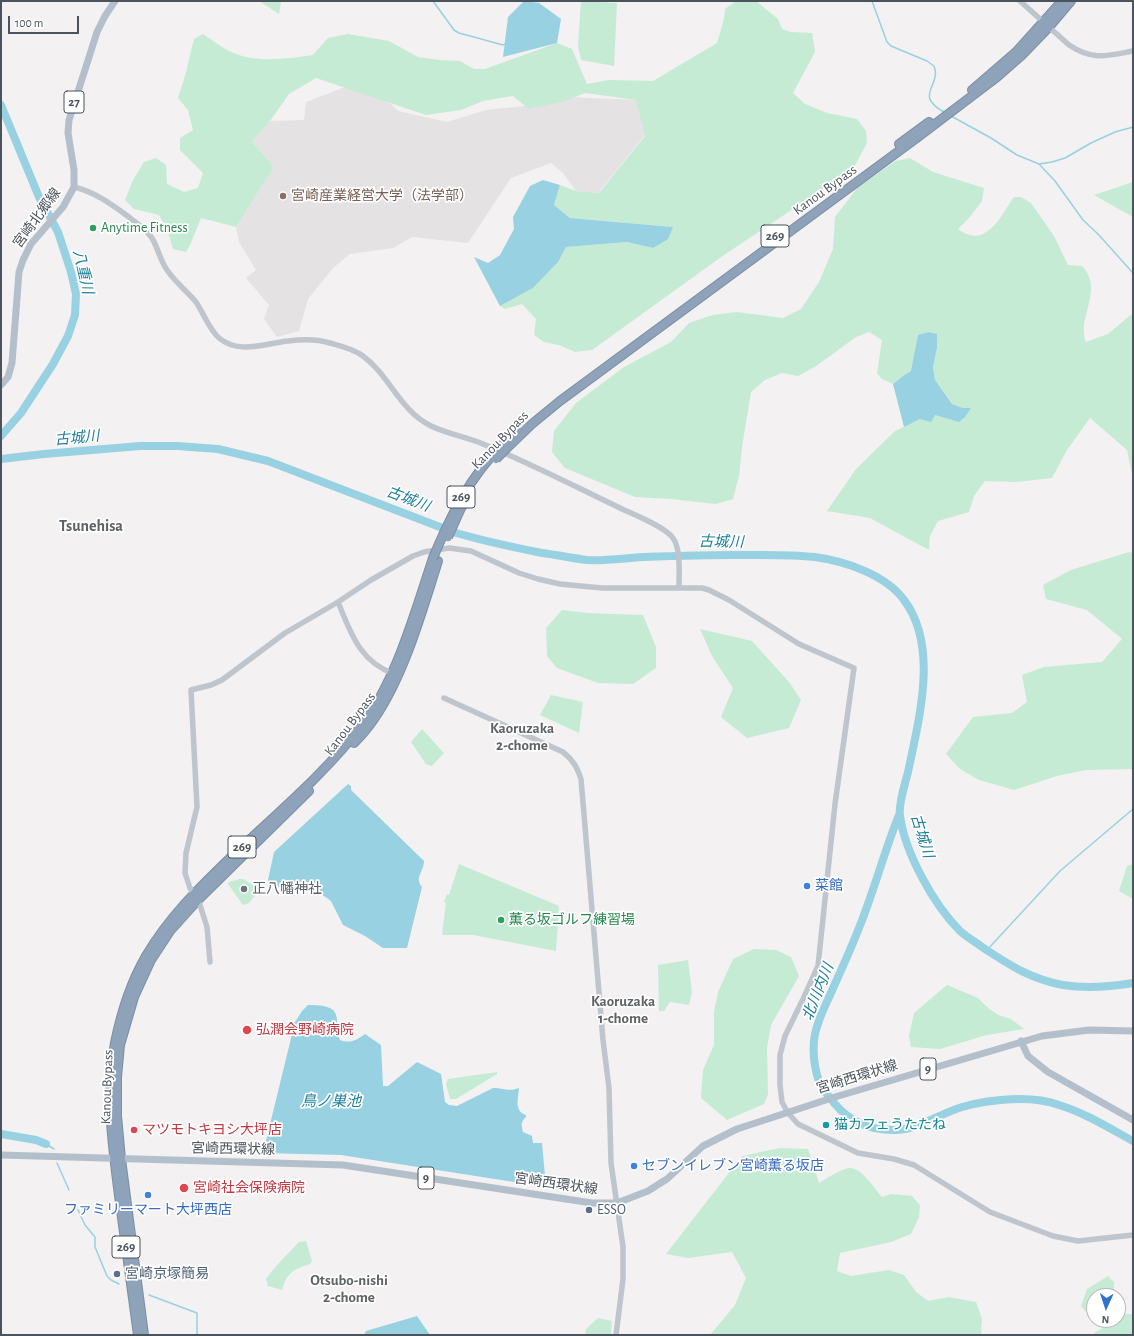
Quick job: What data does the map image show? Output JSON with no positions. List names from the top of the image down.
{
  "streets": {
    "highway": ["Kanou Bypass", "269"],
    "main road": [
      "27",
      "宮崎北郷線",
      "9",
      "宮崎西環状線"
    ]
  },
  "crossings": [
    ["Kanou Bypass", "269"],
    ["Kanou Bypass", "宮崎西環状線"],
    ["269", "宮崎西環状線"]
  ],
  "districts": [
    "Tsunehisa",
    "Kaoruzaka 2-chome",
    "Kaoruzaka 1-chome",
    "Otsubo-nishi 2-chome"
  ],
  "water": [
    "八重川",
    "古城川",
    "北川内川",
    "鳥ノ巣池"
  ],
  "places": [
    "宮崎産業経営大学（法学部）",
    "Anytime Fitness",
    "菜館",
    "正八幡神社",
    "薫る坂ゴルフ練習場",
    "弘潤会野崎病院",
    "猫カフェうたたね",
    "マツモトキヨシ大坪店",
    "セブンイレブン宮崎薫る坂店",
    "宮崎社会保険病院",
    "ファミリーマート大坪西店",
    "ESSO",
    "宮崎京塚簡易"
  ],
  "scale_bar": "100 m",
  "north": "bottom"
}
